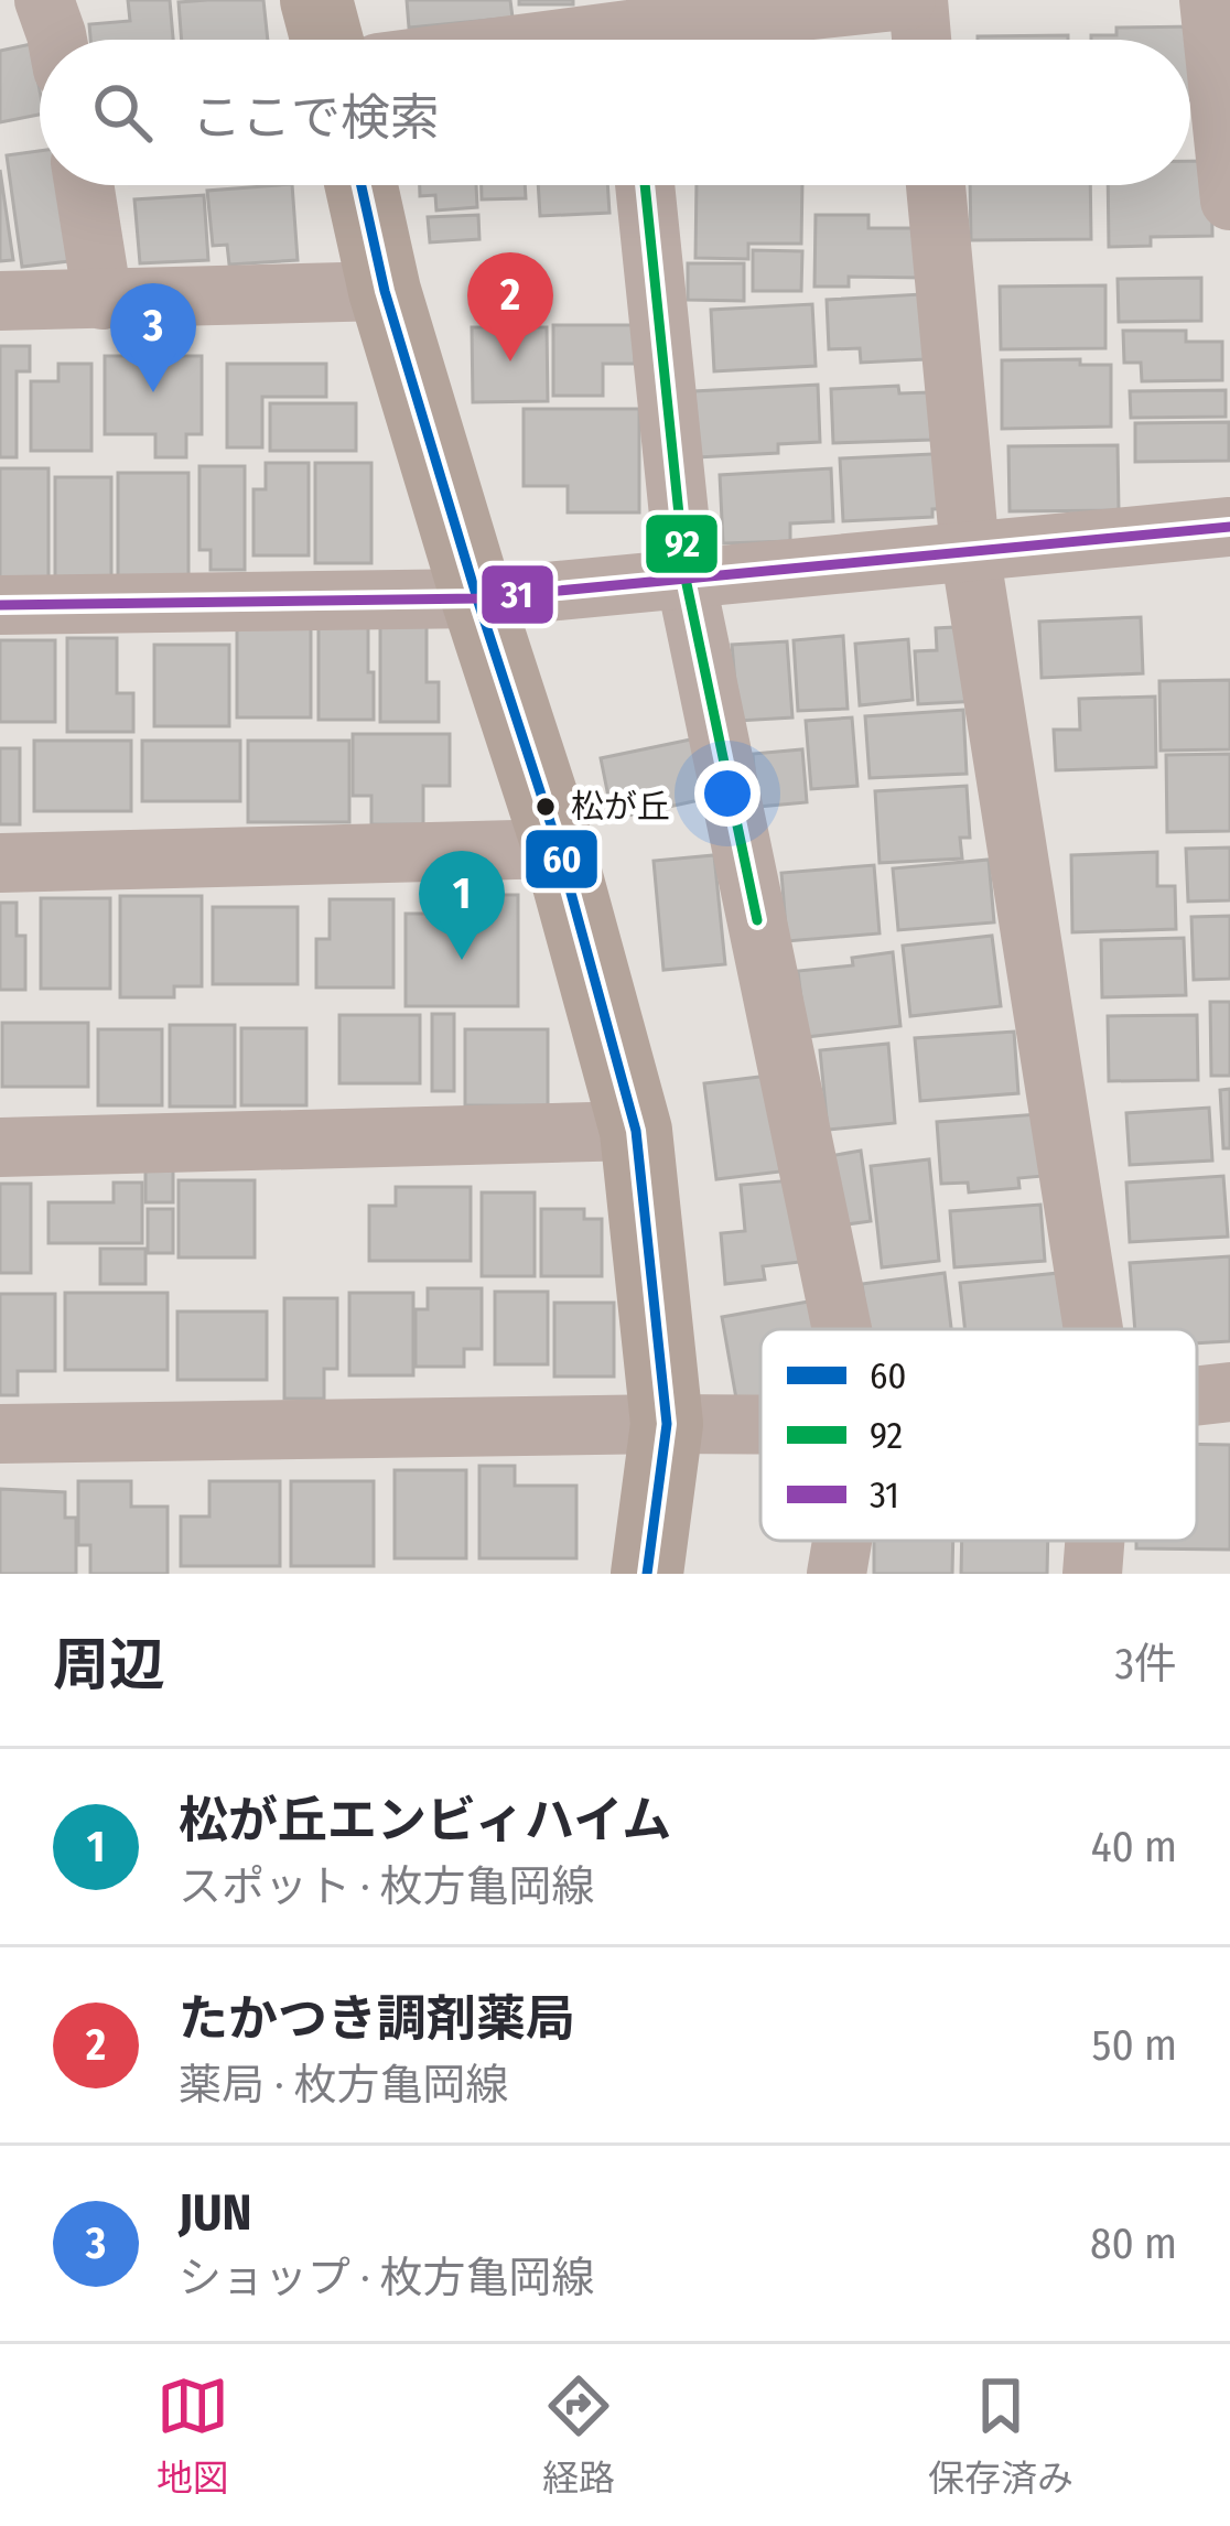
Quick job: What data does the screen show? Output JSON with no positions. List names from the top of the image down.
{
  "places": ["松が丘"],
  "lines": ["transit line 60", "transit line 92", "transit line 31"],
  "legend": ["60", "92", "31"],
  "page": {
    "search": "ここで検索",
    "pins": ["2", "3", "1"],
    "heading": ["周辺", "3件"],
    "list": [
      {
        "mark": "1",
        "name": "松が丘エンビィハイム",
        "note": "スポット · 枚方亀岡線",
        "value": "40 m"
      },
      {
        "mark": "2",
        "name": "たかつき調剤薬局",
        "note": "薬局 · 枚方亀岡線",
        "value": "50 m"
      },
      {
        "mark": "3",
        "name": "JUN",
        "note": "ショップ · 枚方亀岡線",
        "value": "80 m"
      }
    ],
    "nav": ["地図", "経路", "保存済み"]
  }
}
